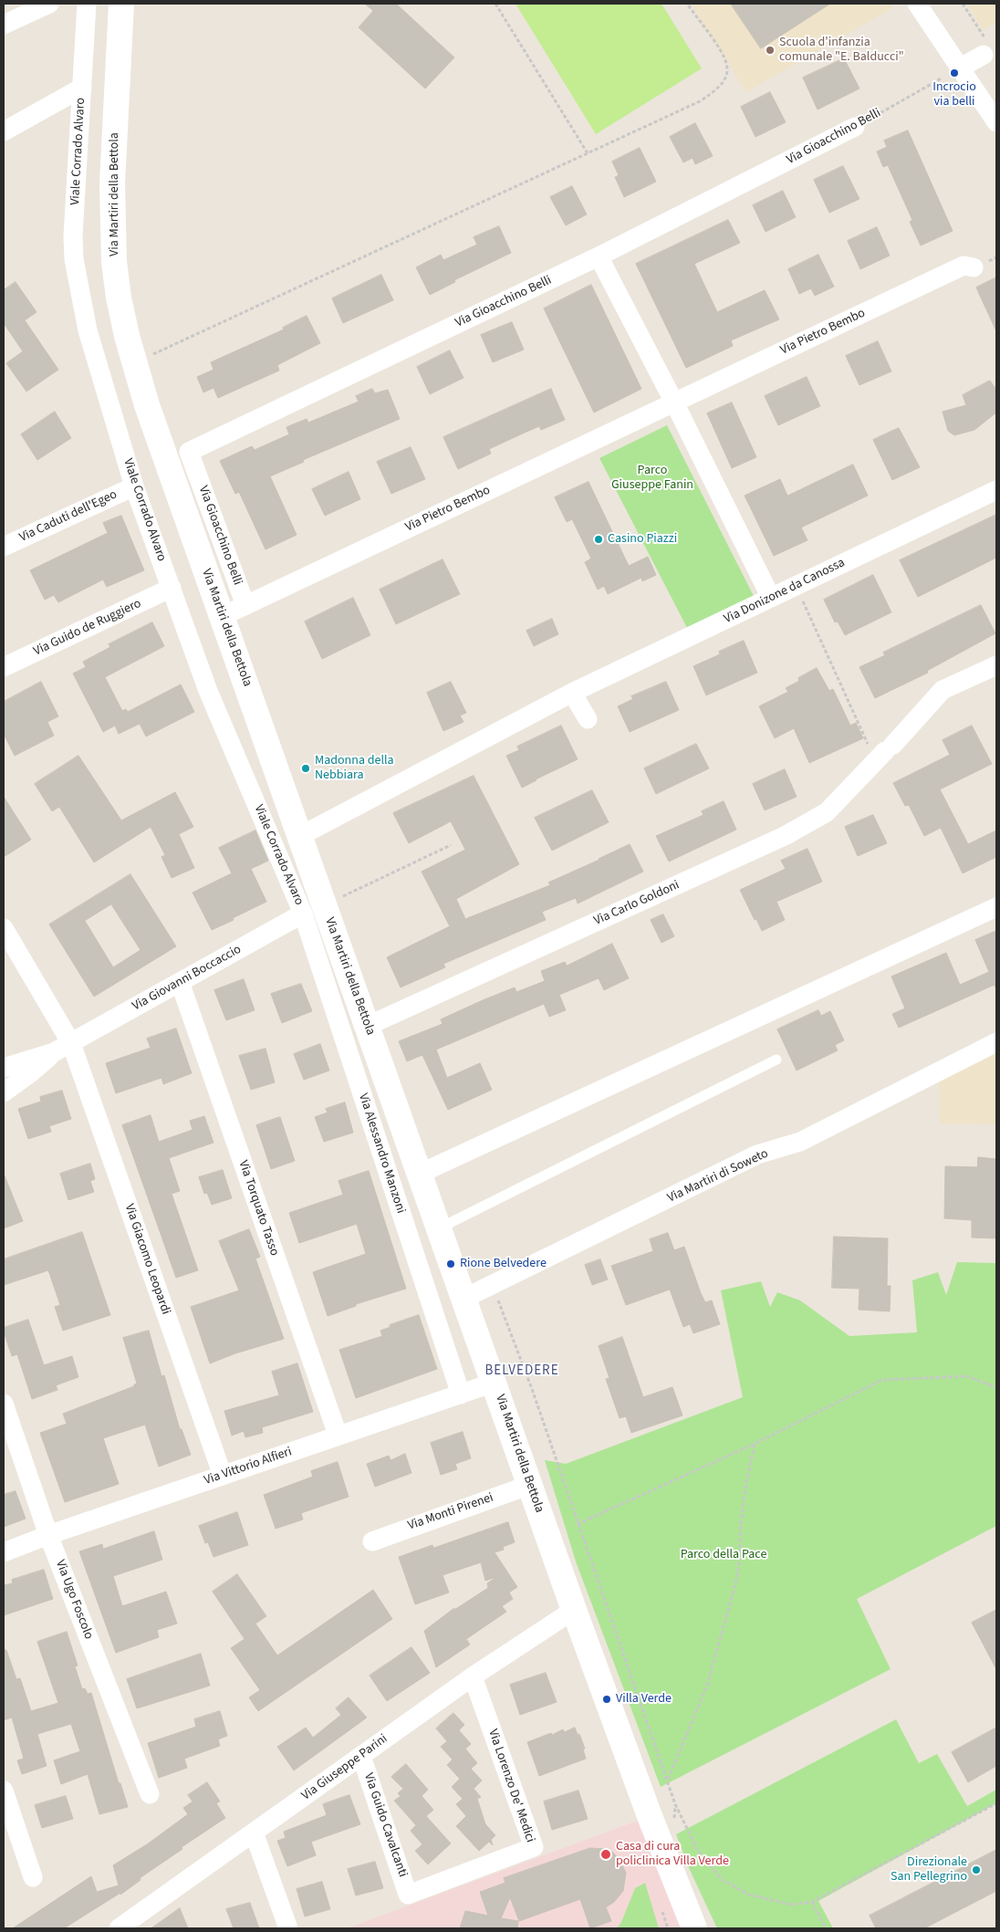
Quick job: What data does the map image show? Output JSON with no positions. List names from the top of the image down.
{
  "streets": {
    "main road": ["Via Martiri della Bettola"],
    "street": [
      "Via Gioacchino Belli",
      "Viale Corrado Alvaro",
      "Via Pietro Bembo",
      "Via Caduti dell'Egeo",
      "Via Donizone da Canossa",
      "Via Guido de Ruggiero",
      "Via Carlo Goldoni",
      "Via Giovanni Boccaccio",
      "Via Alessandro Manzoni",
      "Via Martiri di Soweto",
      "Via Torquato Tasso",
      "Via Giacomo Leopardi",
      "Via Vittorio Alfieri",
      "Via Monti Pirenei",
      "Via Ugo Foscolo",
      "Via Giuseppe Parini",
      "Via Lorenzo De' Medici",
      "Via Guido Cavalcanti"
    ]
  },
  "crossings": [
    ["Via Gioacchino Belli", "Via Pietro Bembo"],
    ["Viale Corrado Alvaro", "Via Martiri della Bettola"],
    ["Viale Corrado Alvaro", "Via Caduti dell'Egeo"],
    ["Viale Corrado Alvaro", "Via Guido de Ruggiero"],
    ["Viale Corrado Alvaro", "Via Giovanni Boccaccio"],
    ["Viale Corrado Alvaro", "Via Alessandro Manzoni"],
    ["Via Martiri della Bettola", "Via Pietro Bembo"],
    ["Via Martiri della Bettola", "Via Donizone da Canossa"],
    ["Via Martiri della Bettola", "Via Carlo Goldoni"],
    ["Via Martiri della Bettola", "Via Giovanni Boccaccio"],
    ["Via Martiri della Bettola", "Via Alessandro Manzoni"],
    ["Via Martiri della Bettola", "Via Martiri di Soweto"],
    ["Via Martiri della Bettola", "Via Vittorio Alfieri"],
    ["Via Martiri della Bettola", "Via Monti Pirenei"],
    ["Via Martiri della Bettola", "Via Giuseppe Parini"],
    ["Via Giovanni Boccaccio", "Via Alessandro Manzoni"],
    ["Via Giovanni Boccaccio", "Via Torquato Tasso"],
    ["Via Giovanni Boccaccio", "Via Giacomo Leopardi"],
    ["Via Alessandro Manzoni", "Via Vittorio Alfieri"],
    ["Via Torquato Tasso", "Via Vittorio Alfieri"],
    ["Via Giacomo Leopardi", "Via Vittorio Alfieri"],
    ["Via Vittorio Alfieri", "Via Ugo Foscolo"],
    ["Via Giuseppe Parini", "Via Lorenzo De' Medici"],
    ["Via Giuseppe Parini", "Via Guido Cavalcanti"],
    ["Via Lorenzo De' Medici", "Via Guido Cavalcanti"]
  ],
  "districts": ["BELVEDERE"],
  "parks": ["Parco Giuseppe Fanin", "Parco della Pace"],
  "places": [
    "Scuola d'infanzia comunale \"E. Balducci\"",
    "Incrocio via belli",
    "Casino Piazzi",
    "Madonna della Nebbiara",
    "Rione Belvedere",
    "Villa Verde",
    "Casa di cura policlinica Villa Verde",
    "Direzionale San Pellegrino"
  ]
}
